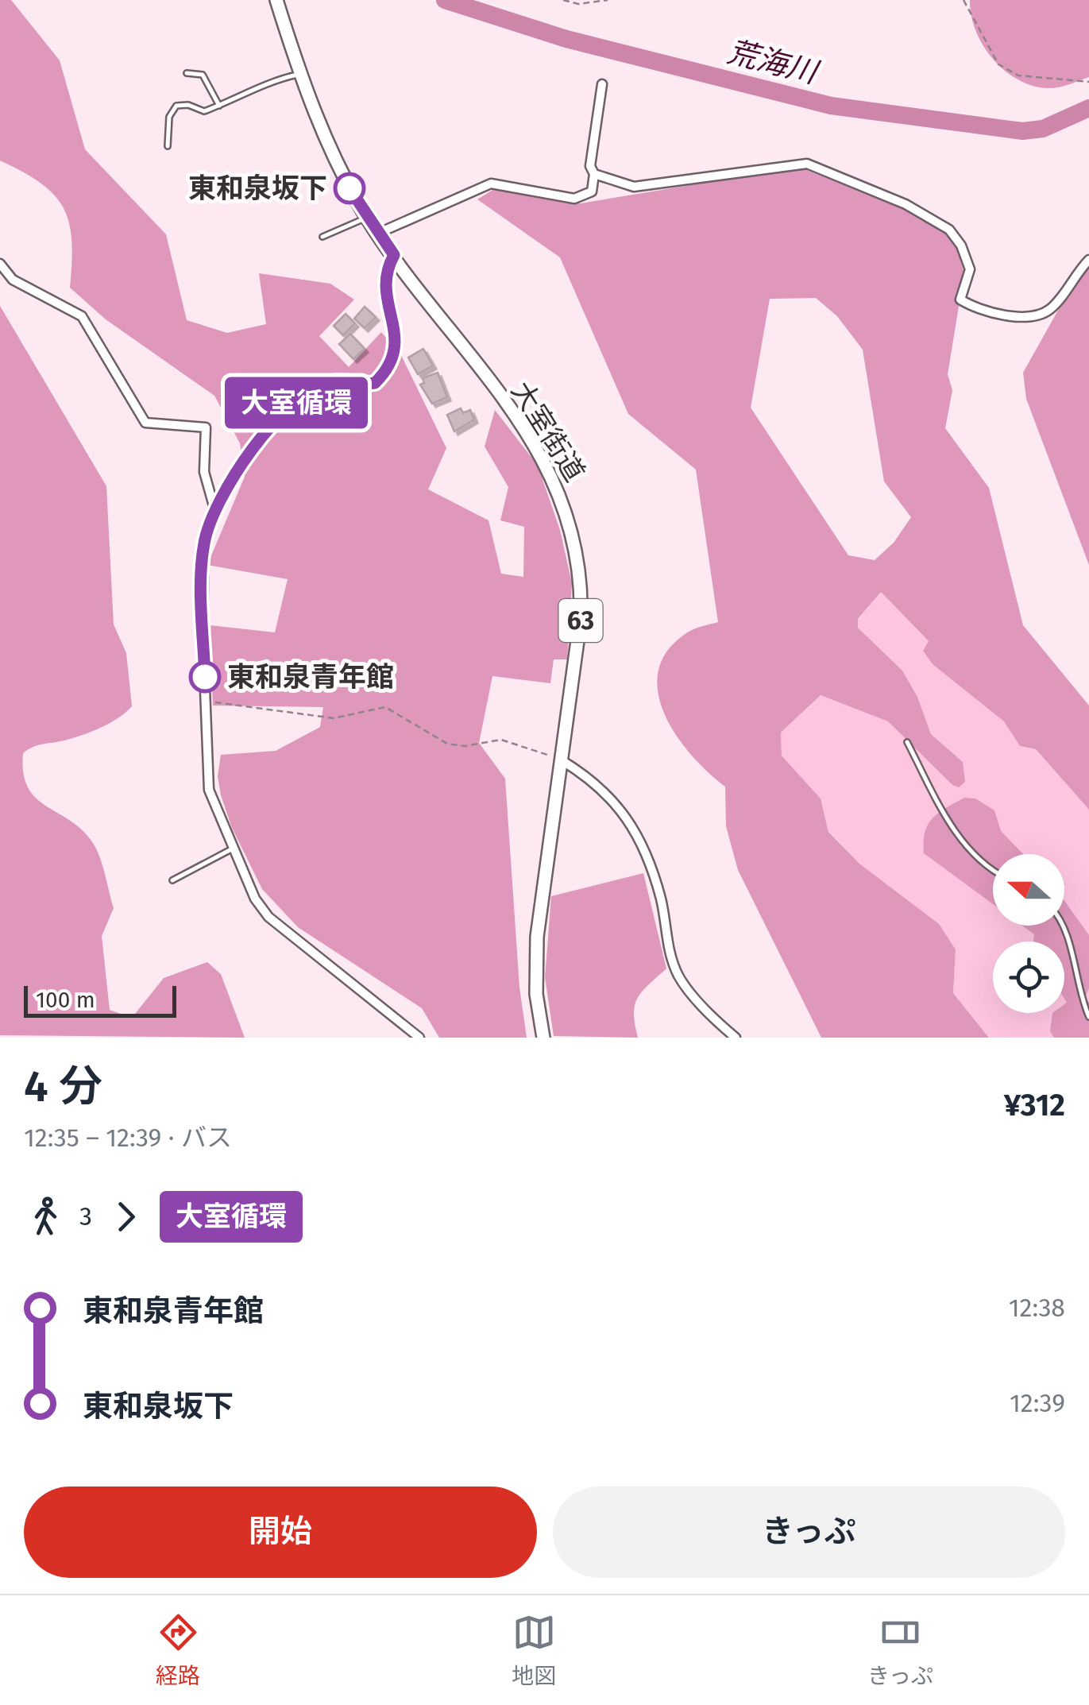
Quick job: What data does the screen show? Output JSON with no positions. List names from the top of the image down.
{
  "streets": {
    "main road": ["大室街道", "63"]
  },
  "water": ["荒海川"],
  "places": ["東和泉坂下", "東和泉青年館"],
  "lines": ["bus line 大室循環"],
  "scale_bar": "100 m",
  "north": "left",
  "page": {
    "on_map": "大室循環",
    "scale": "100 m",
    "heading": ["4 分", "12:35 – 12:39 · バス", "¥312"],
    "legs": ["3", "大室循環"],
    "list": [
      {
        "name": "東和泉青年館",
        "value": "12:38"
      },
      {
        "name": "東和泉坂下",
        "value": "12:39"
      }
    ],
    "buttons": ["開始", "きっぷ"],
    "tabs": ["経路", "地図", "きっぷ"]
  }
}
